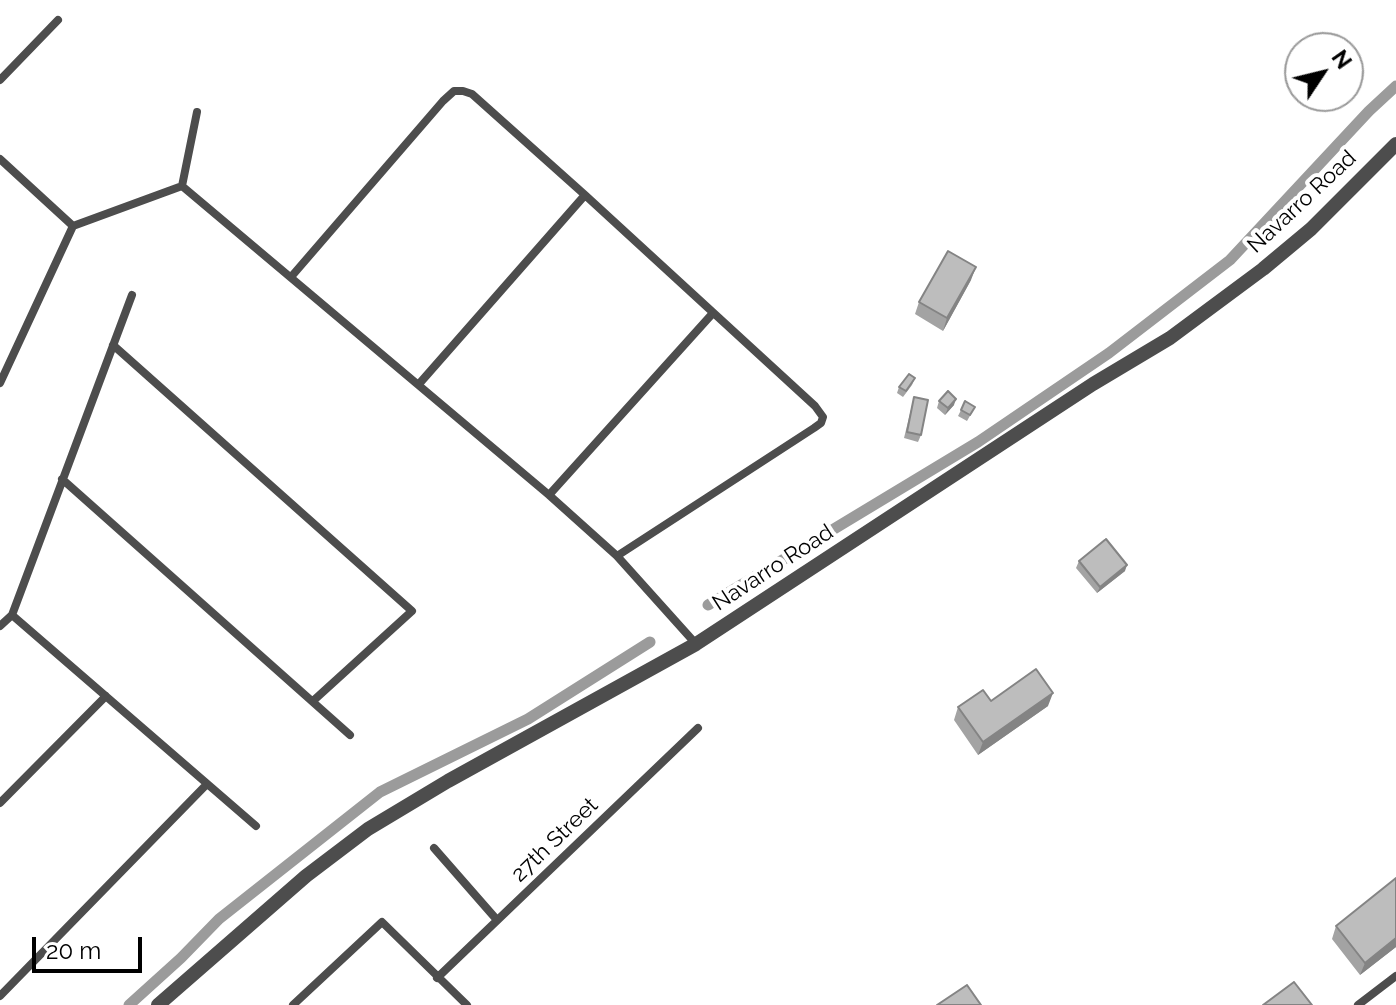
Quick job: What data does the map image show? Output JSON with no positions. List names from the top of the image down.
{
  "streets": {
    "street": ["Navarro Road", "27th Street"]
  },
  "scale_bar": "20 m",
  "north": "top right"
}
